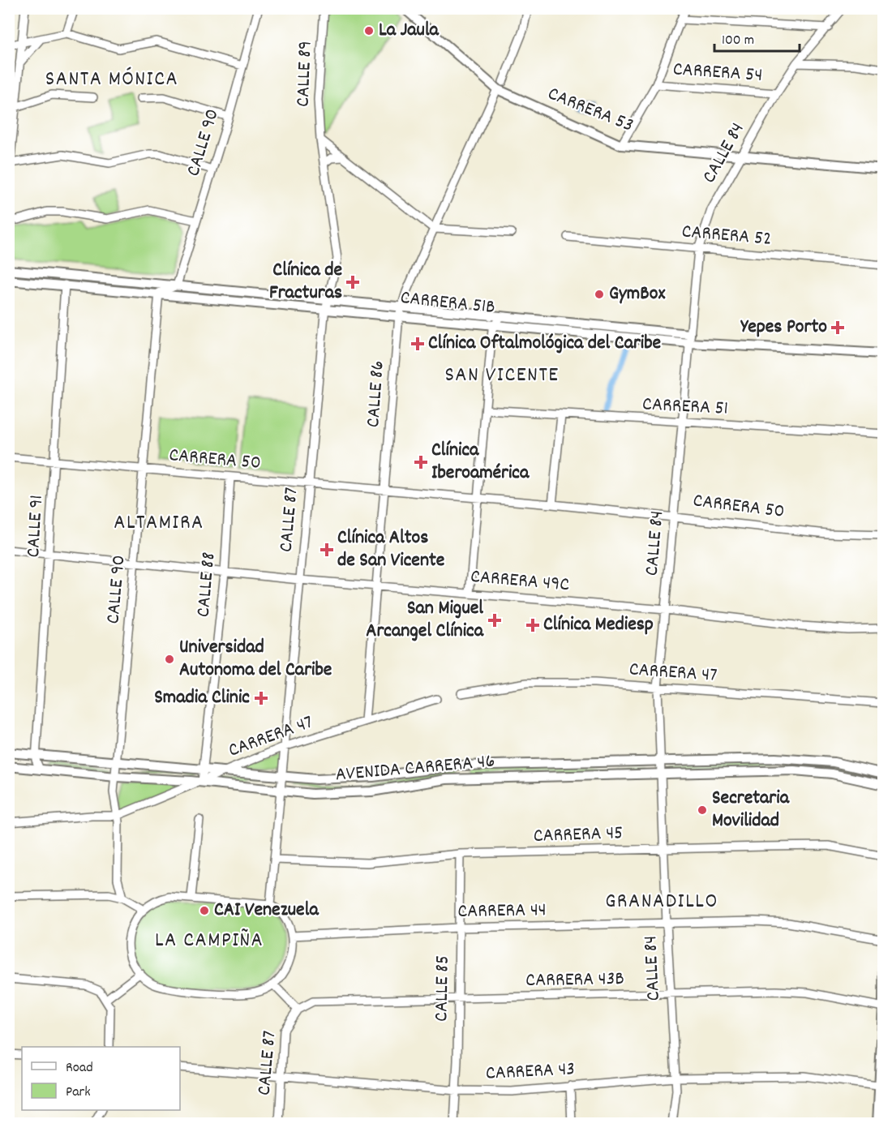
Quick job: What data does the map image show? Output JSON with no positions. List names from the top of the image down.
{
  "streets": {
    "main road": ["CARRERA 53", "CARRERA 51B", "AVENIDA CARRERA 46"],
    "street": [
      "CARRERA 54",
      "CALLE 89",
      "CALLE 90",
      "CALLE 84",
      "CARRERA 52",
      "CALLE 86",
      "CARRERA 51",
      "CARRERA 50",
      "CALLE 87",
      "CALLE 91",
      "CARRERA 49C",
      "CALLE 88",
      "CARRERA 47",
      "CARRERA 45",
      "CARRERA 44",
      "CARRERA 43B",
      "CALLE 85",
      "CARRERA 43"
    ]
  },
  "crossings": [
    ["CARRERA 54", "CALLE 84"],
    ["CALLE 89", "CALLE 87"],
    ["CARRERA 53", "CALLE 84"],
    ["CARRERA 53", "CALLE 86"],
    ["CALLE 90", "CARRERA 51B"],
    ["CALLE 90", "CARRERA 50"],
    ["CALLE 90", "CARRERA 49C"],
    ["CALLE 90", "CARRERA 47"],
    ["CALLE 90", "AVENIDA CARRERA 46"],
    ["CALLE 84", "CARRERA 52"],
    ["CALLE 84", "CARRERA 51B"],
    ["CALLE 84", "CARRERA 51"],
    ["CALLE 84", "CARRERA 50"],
    ["CALLE 84", "CARRERA 49C"],
    ["CALLE 84", "CARRERA 47"],
    ["CALLE 84", "AVENIDA CARRERA 46"],
    ["CALLE 84", "CARRERA 45"],
    ["CALLE 84", "CARRERA 44"],
    ["CALLE 84", "CARRERA 43B"],
    ["CALLE 84", "CARRERA 43"],
    ["CARRERA 51B", "CALLE 86"],
    ["CARRERA 51B", "CALLE 87"],
    ["CARRERA 51B", "CALLE 91"],
    ["CALLE 86", "CARRERA 50"],
    ["CALLE 86", "CARRERA 49C"],
    ["CALLE 86", "CARRERA 47"],
    ["CARRERA 50", "CALLE 87"],
    ["CARRERA 50", "CALLE 91"],
    ["CARRERA 50", "CALLE 88"],
    ["CALLE 87", "CARRERA 49C"],
    ["CALLE 87", "CARRERA 47"],
    ["CALLE 87", "AVENIDA CARRERA 46"],
    ["CALLE 87", "CARRERA 45"],
    ["CALLE 87", "CARRERA 44"],
    ["CALLE 87", "CARRERA 43B"],
    ["CALLE 87", "CARRERA 43"],
    ["CALLE 91", "CARRERA 49C"],
    ["CALLE 91", "AVENIDA CARRERA 46"],
    ["CARRERA 49C", "CALLE 88"],
    ["CALLE 88", "CARRERA 47"],
    ["CALLE 88", "AVENIDA CARRERA 46"],
    ["CARRERA 47", "AVENIDA CARRERA 46"],
    ["CARRERA 45", "CALLE 85"],
    ["CARRERA 44", "CALLE 85"],
    ["CARRERA 43B", "CALLE 85"],
    ["CALLE 85", "CARRERA 43"]
  ],
  "districts": [
    "SANTA MÓNICA",
    "SAN VICENTE",
    "ALTAMIRA",
    "GRANADILLO",
    "LA CAMPIÑA"
  ],
  "places": {
    "other": [
      "La Jaula",
      "GymBox",
      "Universidad Autonoma del Caribe",
      "Secretaria Movilidad",
      "CAI Venezuela"
    ],
    "health": [
      "Clínica de Fracturas",
      "Yepes Porto",
      "Clínica Oftalmológica del Caribe",
      "Clínica Iberoamérica",
      "Clínica Altos de San Vicente",
      "San Miguel Arcangel Clínica",
      "Clínica Mediesp",
      "Smadia Clinic"
    ]
  },
  "legend": ["Road", "Park"],
  "scale_bar": "100 m"
}
